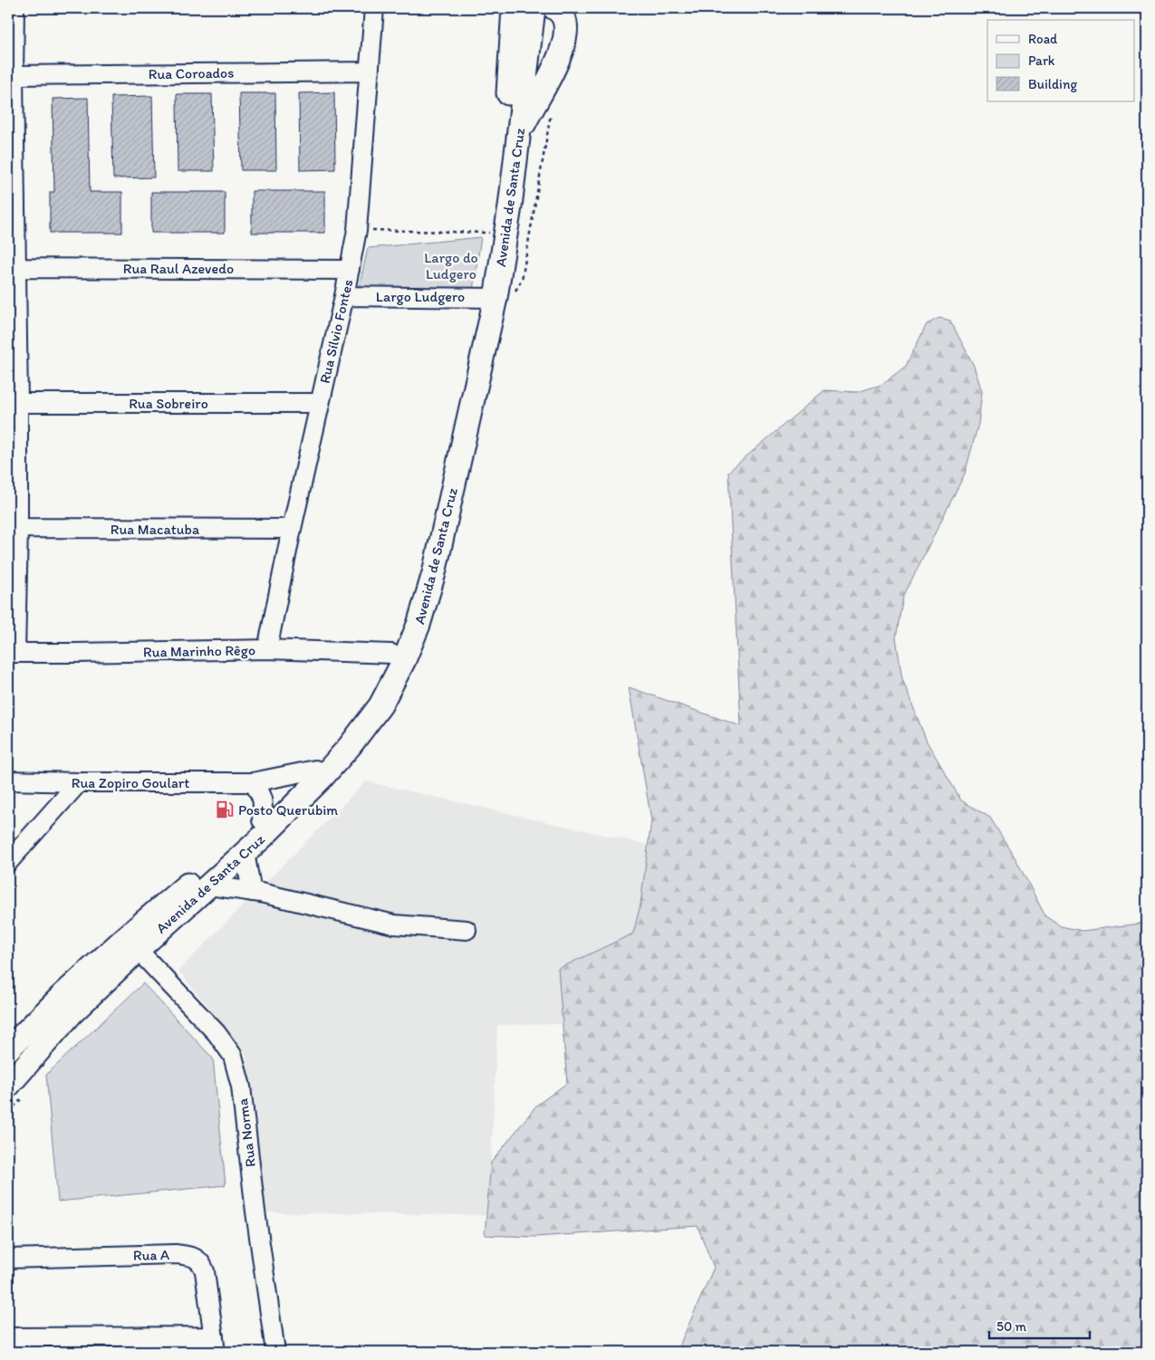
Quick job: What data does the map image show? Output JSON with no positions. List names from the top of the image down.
{
  "streets": {
    "main road": ["Avenida de Santa Cruz"],
    "street": [
      "Rua Coroados",
      "Rua Raul Azevedo",
      "Largo Ludgero",
      "Rua Sílvio Fontes",
      "Rua Sobreiro",
      "Rua Macatuba",
      "Rua Marinho Rêgo",
      "Rua Zopiro Goulart",
      "Rua Norma",
      "Rua A"
    ]
  },
  "crossings": [
    ["Rua Coroados", "Rua Sílvio Fontes"],
    ["Avenida de Santa Cruz", "Largo Ludgero"],
    ["Avenida de Santa Cruz", "Rua Marinho Rêgo"],
    ["Avenida de Santa Cruz", "Rua Zopiro Goulart"],
    ["Avenida de Santa Cruz", "Rua Norma"],
    ["Rua Raul Azevedo", "Rua Sílvio Fontes"],
    ["Largo Ludgero", "Rua Sílvio Fontes"],
    ["Rua Sílvio Fontes", "Rua Sobreiro"],
    ["Rua Sílvio Fontes", "Rua Macatuba"],
    ["Rua Sílvio Fontes", "Rua Marinho Rêgo"]
  ],
  "parks": ["Largo do Ludgero"],
  "places": {
    "fuel station": ["Posto Querubim"]
  },
  "legend": ["Road", "Park", "Building"],
  "scale_bar": "50 m"
}
